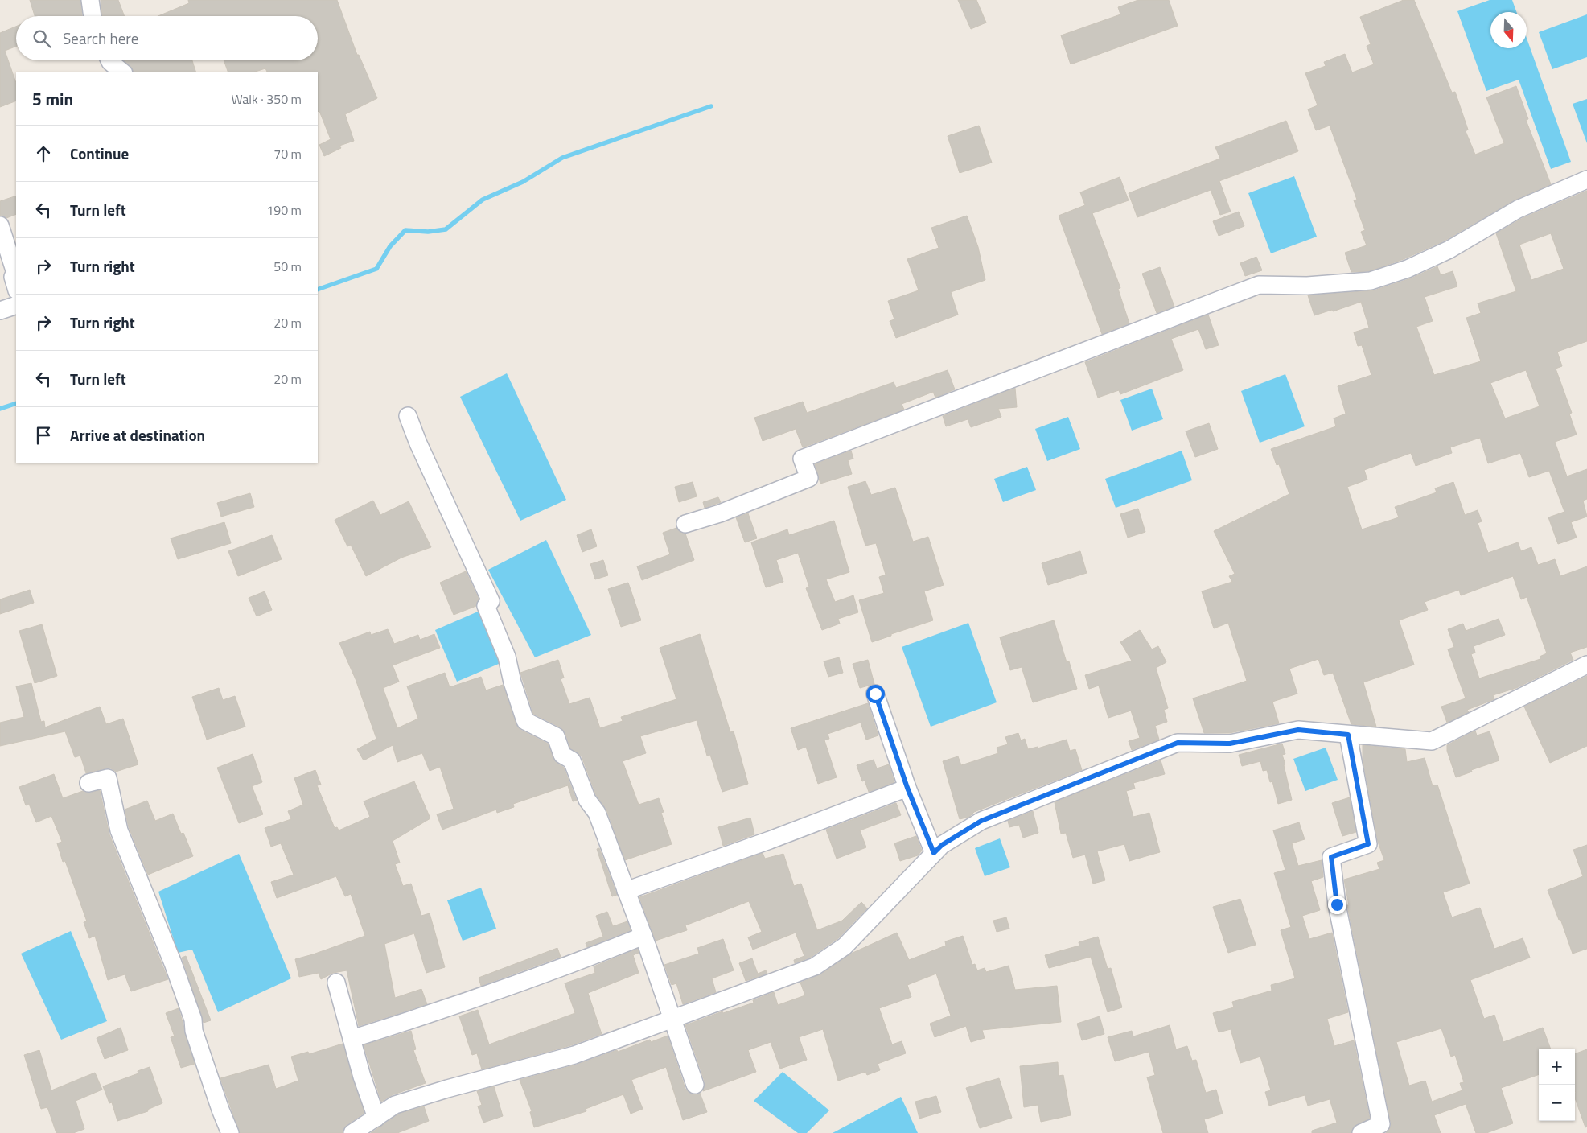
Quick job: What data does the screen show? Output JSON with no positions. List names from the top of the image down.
{
  "north": "bottom",
  "page": {
    "search": "Search here",
    "heading": ["5 min", "Walk · 350 m"],
    "list": [
      ["Continue", "70 m"],
      ["Turn left", "190 m"],
      ["Turn right", "50 m"],
      ["Turn right", "20 m"],
      ["Turn left", "20 m"],
      "Arrive at destination"
    ],
    "map_buttons": ["+", "−"]
  }
}
